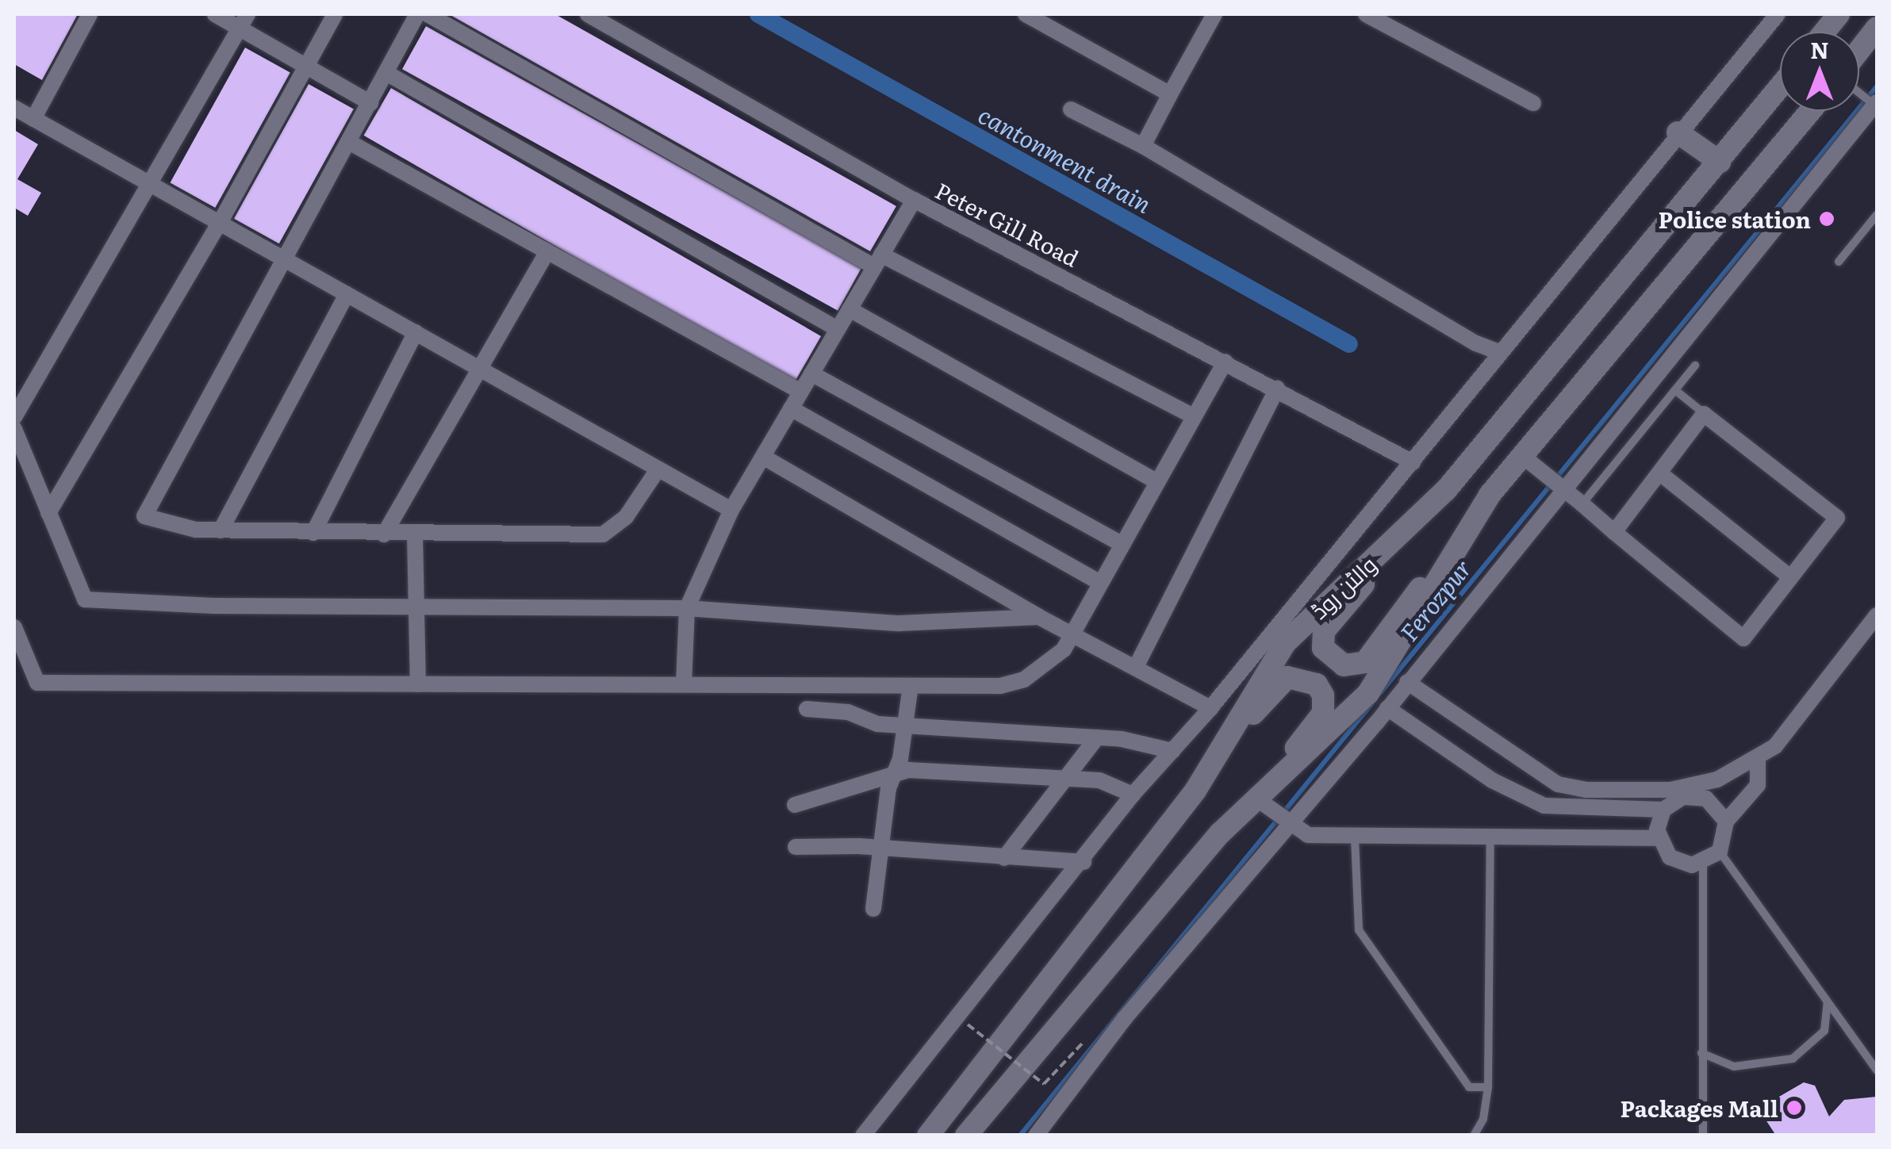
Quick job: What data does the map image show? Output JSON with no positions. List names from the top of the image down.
{
  "streets": {
    "main road": ["والٹن روڈ"],
    "street": ["Peter Gill Road"]
  },
  "water": ["cantonment drain", "Ferozpur"],
  "places": ["Police station", "Packages Mall"],
  "north": "top"
}
